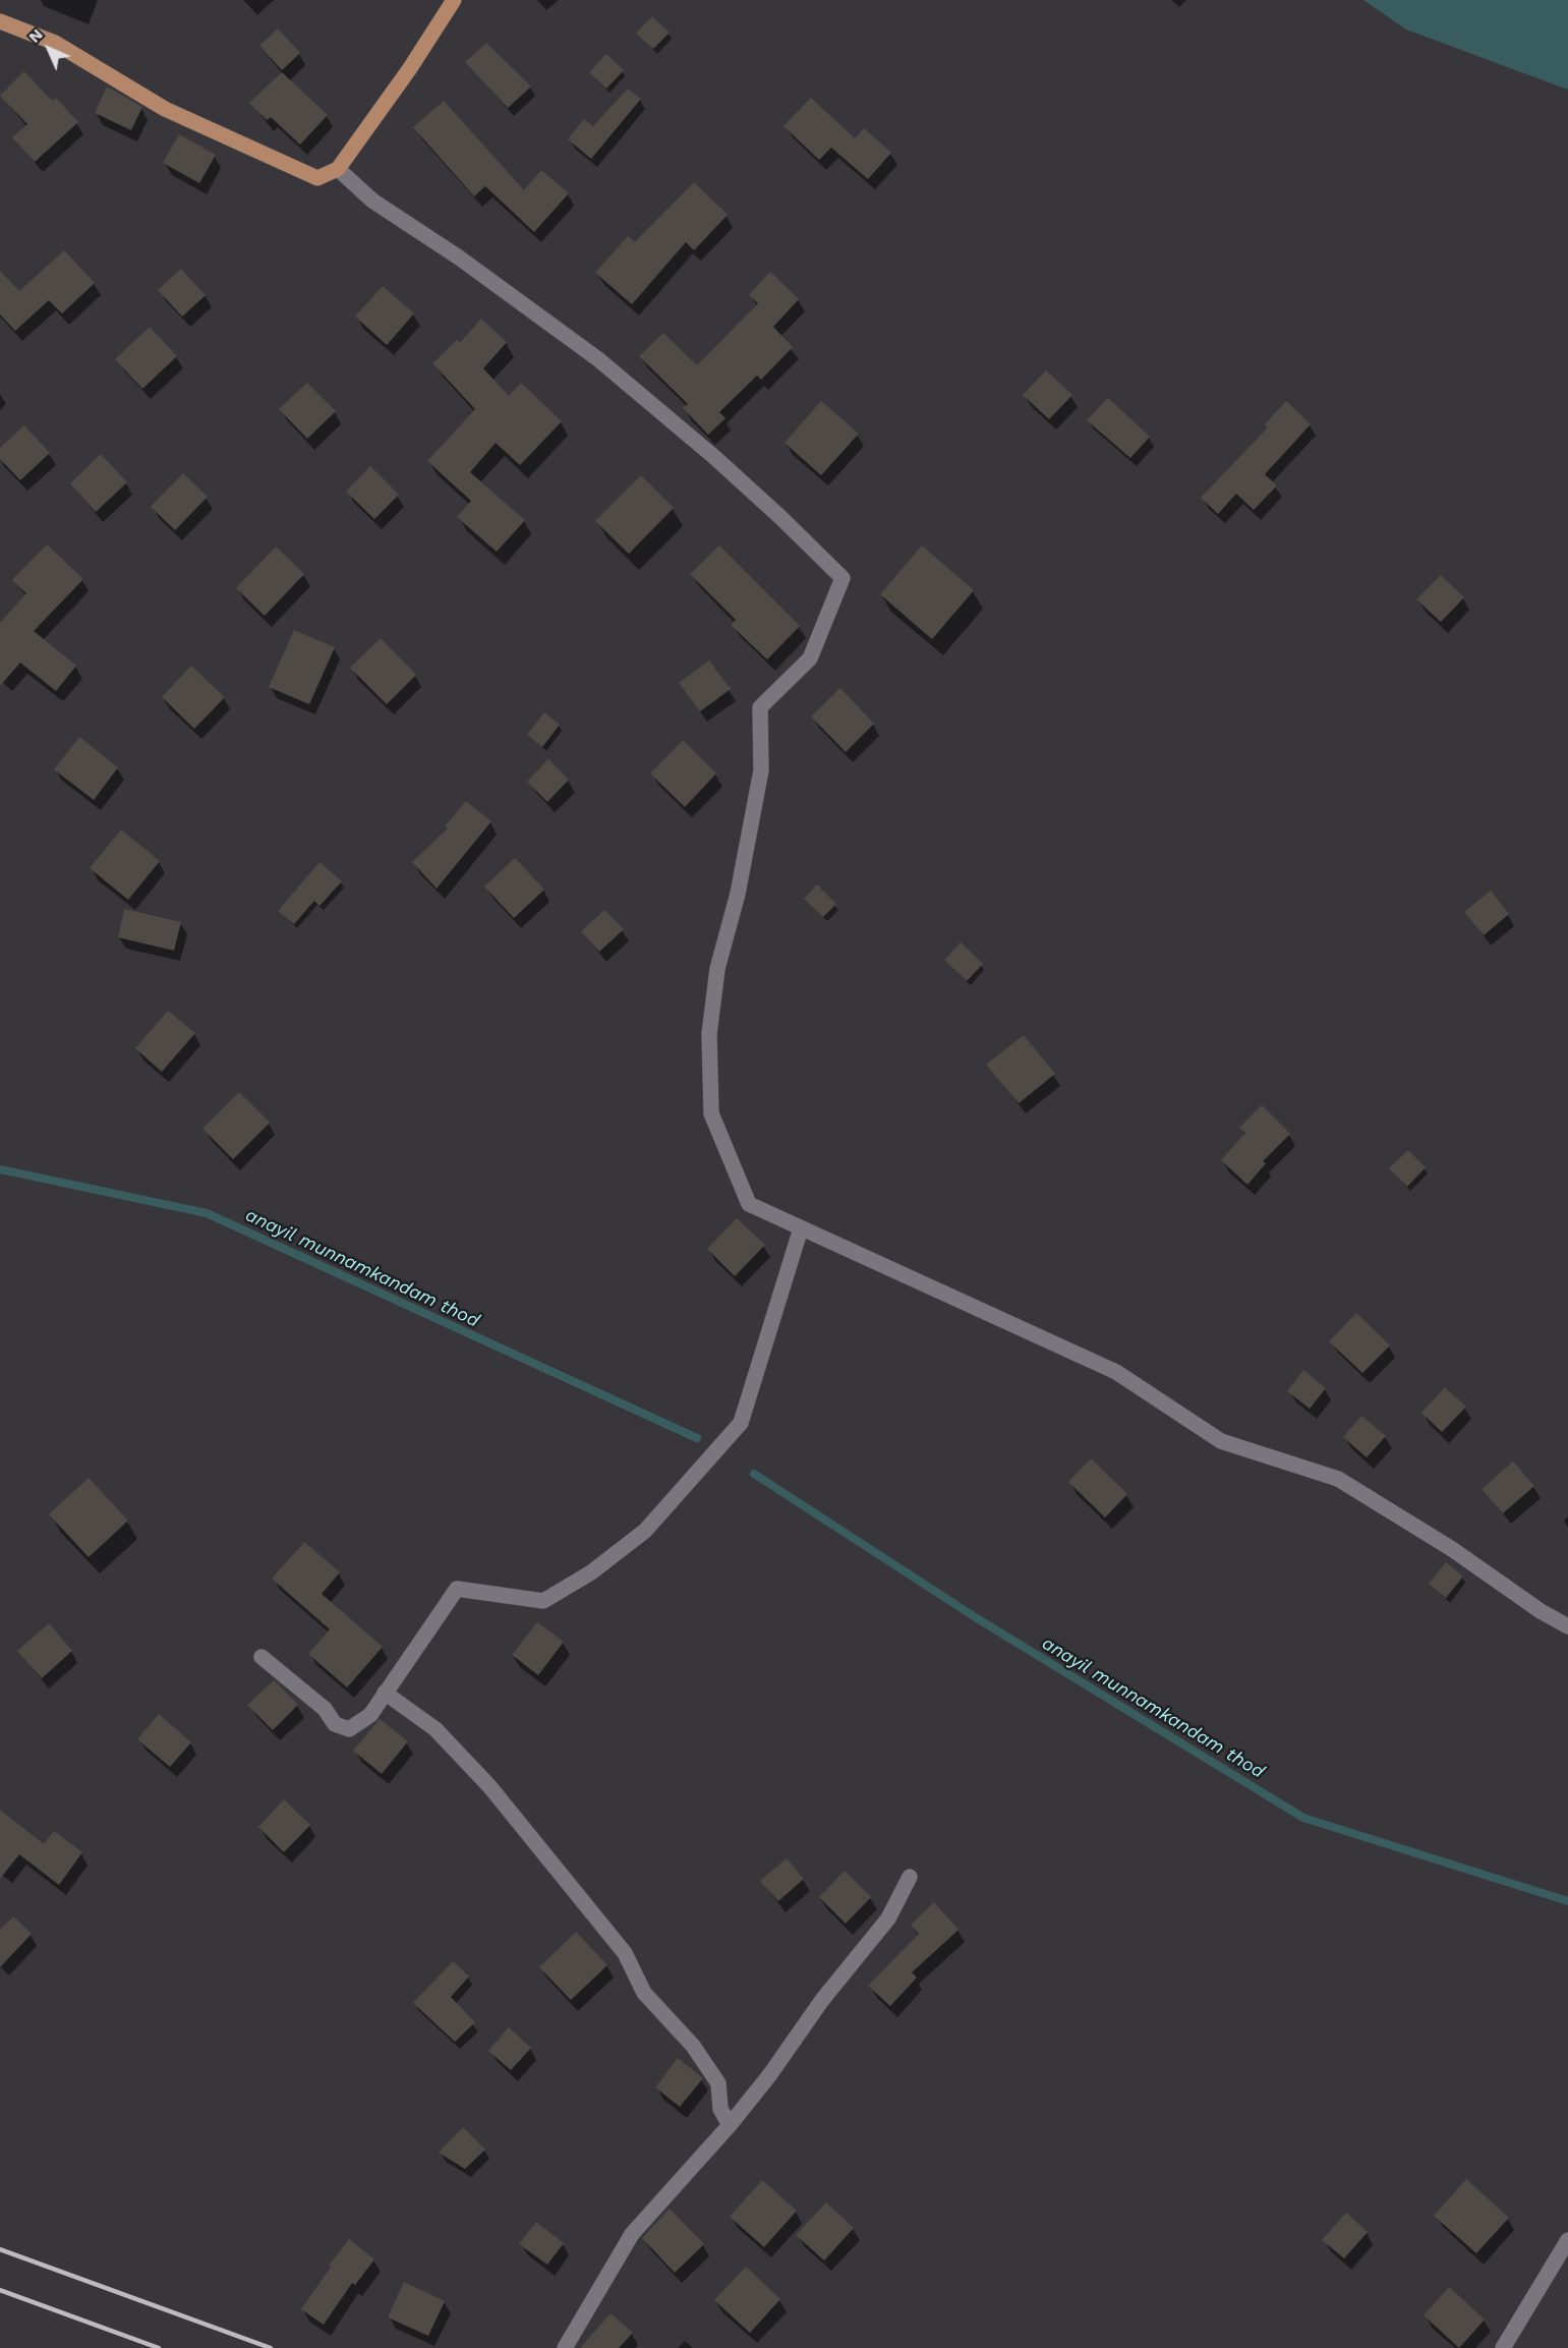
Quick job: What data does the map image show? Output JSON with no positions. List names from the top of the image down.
{
  "water": ["anayil munnamkandam thod"],
  "north": "top left"
}
